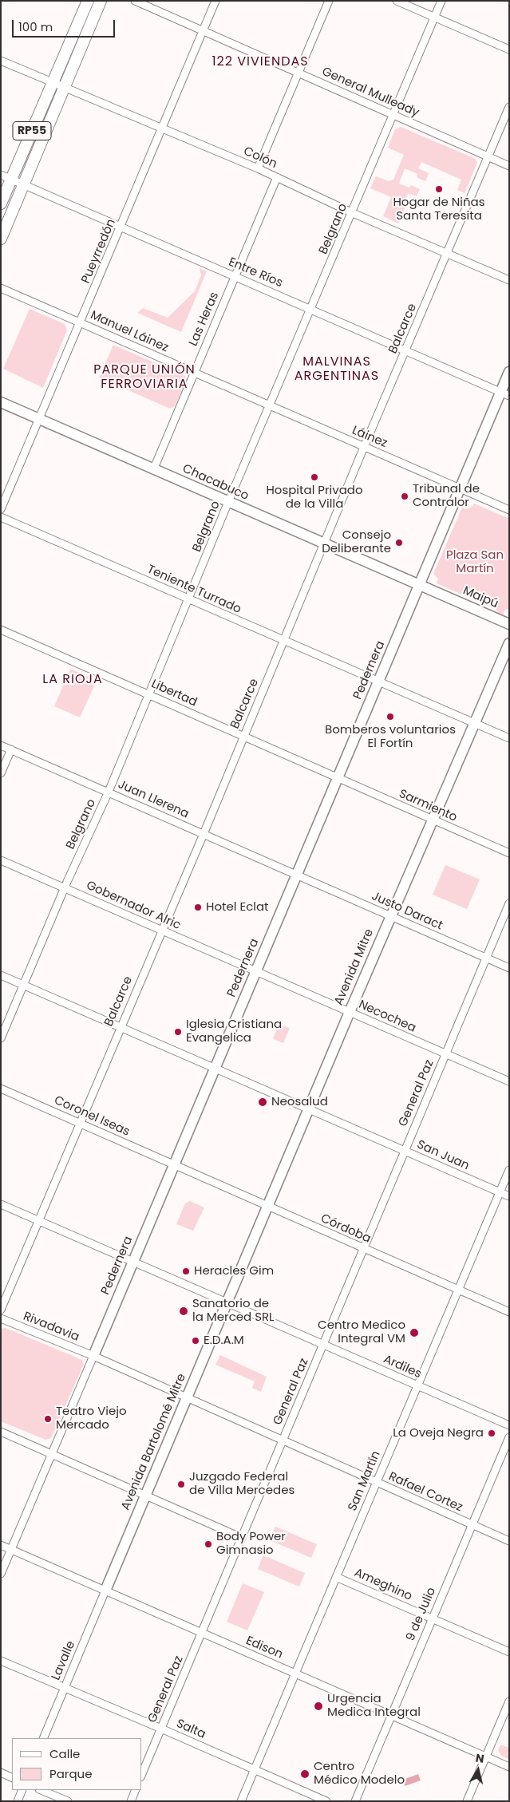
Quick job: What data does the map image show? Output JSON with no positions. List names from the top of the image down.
{
  "streets": {
    "main road": ["RP55"],
    "street": [
      "General Mulleady",
      "Colón",
      "Belgrano",
      "Pueyrredón",
      "Entre Ríos",
      "Las Heras",
      "Balcarce",
      "Manuel Láinez",
      "Láinez",
      "Chacabuco",
      "Teniente Turrado",
      "Maipú",
      "Pedernera",
      "Libertad",
      "Juan Llerena",
      "Sarmiento",
      "Gobernador Alric",
      "Justo Daract",
      "Avenida Mitre",
      "Necochea",
      "General Paz",
      "Coronel Iseas",
      "San Juan",
      "Córdoba",
      "Rivadavia",
      "Ardiles",
      "Avenida Bartolomé Mitre",
      "San Martín",
      "Rafael Cortez",
      "Ameghino",
      "9 de Julio",
      "Edison",
      "Lavalle",
      "Salta"
    ]
  },
  "crossings": [
    ["General Mulleady", "Belgrano"],
    ["General Mulleady", "Pueyrredón"],
    ["General Mulleady", "Balcarce"],
    ["RP55", "Colón"],
    ["RP55", "Entre Ríos"],
    ["Colón", "Belgrano"],
    ["Colón", "Pueyrredón"],
    ["Colón", "Las Heras"],
    ["Colón", "Balcarce"],
    ["Belgrano", "Entre Ríos"],
    ["Belgrano", "Manuel Láinez"],
    ["Belgrano", "Láinez"],
    ["Belgrano", "Chacabuco"],
    ["Belgrano", "Teniente Turrado"],
    ["Belgrano", "Libertad"],
    ["Belgrano", "Juan Llerena"],
    ["Belgrano", "Gobernador Alric"],
    ["Belgrano", "San Juan"],
    ["Pueyrredón", "Entre Ríos"],
    ["Pueyrredón", "Manuel Láinez"],
    ["Pueyrredón", "Chacabuco"],
    ["Entre Ríos", "Las Heras"],
    ["Entre Ríos", "Balcarce"],
    ["Entre Ríos", "Pedernera"],
    ["Las Heras", "Manuel Láinez"],
    ["Las Heras", "Chacabuco"],
    ["Balcarce", "Láinez"],
    ["Balcarce", "Chacabuco"],
    ["Balcarce", "Teniente Turrado"],
    ["Balcarce", "Libertad"],
    ["Balcarce", "Juan Llerena"],
    ["Balcarce", "Gobernador Alric"],
    ["Balcarce", "Coronel Iseas"],
    ["Balcarce", "San Juan"],
    ["Balcarce", "Ardiles"],
    ["Manuel Láinez", "Láinez"],
    ["Láinez", "Pedernera"],
    ["Chacabuco", "Maipú"],
    ["Chacabuco", "Pedernera"],
    ["Teniente Turrado", "Pedernera"],
    ["Teniente Turrado", "Avenida Mitre"],
    ["Maipú", "Pedernera"],
    ["Pedernera", "Libertad"],
    ["Pedernera", "Juan Llerena"],
    ["Pedernera", "Sarmiento"],
    ["Pedernera", "Gobernador Alric"],
    ["Pedernera", "Justo Daract"],
    ["Pedernera", "Necochea"],
    ["Pedernera", "Coronel Iseas"],
    ["Pedernera", "San Juan"],
    ["Pedernera", "Córdoba"],
    ["Pedernera", "Rivadavia"],
    ["Pedernera", "Ardiles"],
    ["Pedernera", "Rafael Cortez"],
    ["Pedernera", "Edison"],
    ["Libertad", "Sarmiento"],
    ["Juan Llerena", "Justo Daract"],
    ["Sarmiento", "Avenida Mitre"],
    ["Gobernador Alric", "Necochea"],
    ["Justo Daract", "Avenida Mitre"],
    ["Justo Daract", "General Paz"],
    ["Avenida Mitre", "Necochea"],
    ["Avenida Mitre", "San Juan"],
    ["Avenida Mitre", "Córdoba"],
    ["Avenida Mitre", "Ardiles"],
    ["Avenida Mitre", "Avenida Bartolomé Mitre"],
    ["Necochea", "General Paz"],
    ["General Paz", "San Juan"],
    ["General Paz", "Córdoba"],
    ["General Paz", "Ardiles"],
    ["General Paz", "Rafael Cortez"],
    ["General Paz", "Edison"],
    ["General Paz", "Salta"],
    ["Coronel Iseas", "Córdoba"],
    ["San Juan", "San Martín"],
    ["Córdoba", "San Martín"],
    ["Rivadavia", "Rafael Cortez"],
    ["Ardiles", "Avenida Bartolomé Mitre"],
    ["Ardiles", "San Martín"],
    ["Avenida Bartolomé Mitre", "Rafael Cortez"],
    ["Avenida Bartolomé Mitre", "Edison"],
    ["Avenida Bartolomé Mitre", "Lavalle"],
    ["San Martín", "Rafael Cortez"],
    ["San Martín", "Ameghino"],
    ["San Martín", "Edison"],
    ["San Martín", "Salta"],
    ["Rafael Cortez", "9 de Julio"],
    ["Ameghino", "9 de Julio"],
    ["9 de Julio", "Edison"],
    ["Edison", "Lavalle"],
    ["Lavalle", "Salta"]
  ],
  "districts": [
    "122 VIVIENDAS",
    "MALVINAS ARGENTINAS",
    "PARQUE UNIÓN FERROVIARIA",
    "LA RIOJA"
  ],
  "parks": ["Plaza San Martín"],
  "places": [
    "Hogar de Niñas Santa Teresita",
    "Hospital Privado de la Villa",
    "Tribunal de Contralor",
    "Consejo Deliberante",
    "Bomberos voluntarios El Fortín",
    "Hotel Eclat",
    "Iglesia Cristiana Evangelica",
    "Neosalud",
    "Heracles Gim",
    "Sanatorio de la Merced SRL",
    "Centro Medico Integral VM",
    "E.D.A.M",
    "Teatro Viejo Mercado",
    "La Oveja Negra",
    "Juzgado Federal de Villa Mercedes",
    "Body Power Gimnasio",
    "Urgencia Medica Integral",
    "Centro Médico Modelo"
  ],
  "legend": ["Calle", "Parque"],
  "scale_bar": "100 m",
  "north": "top"
}
